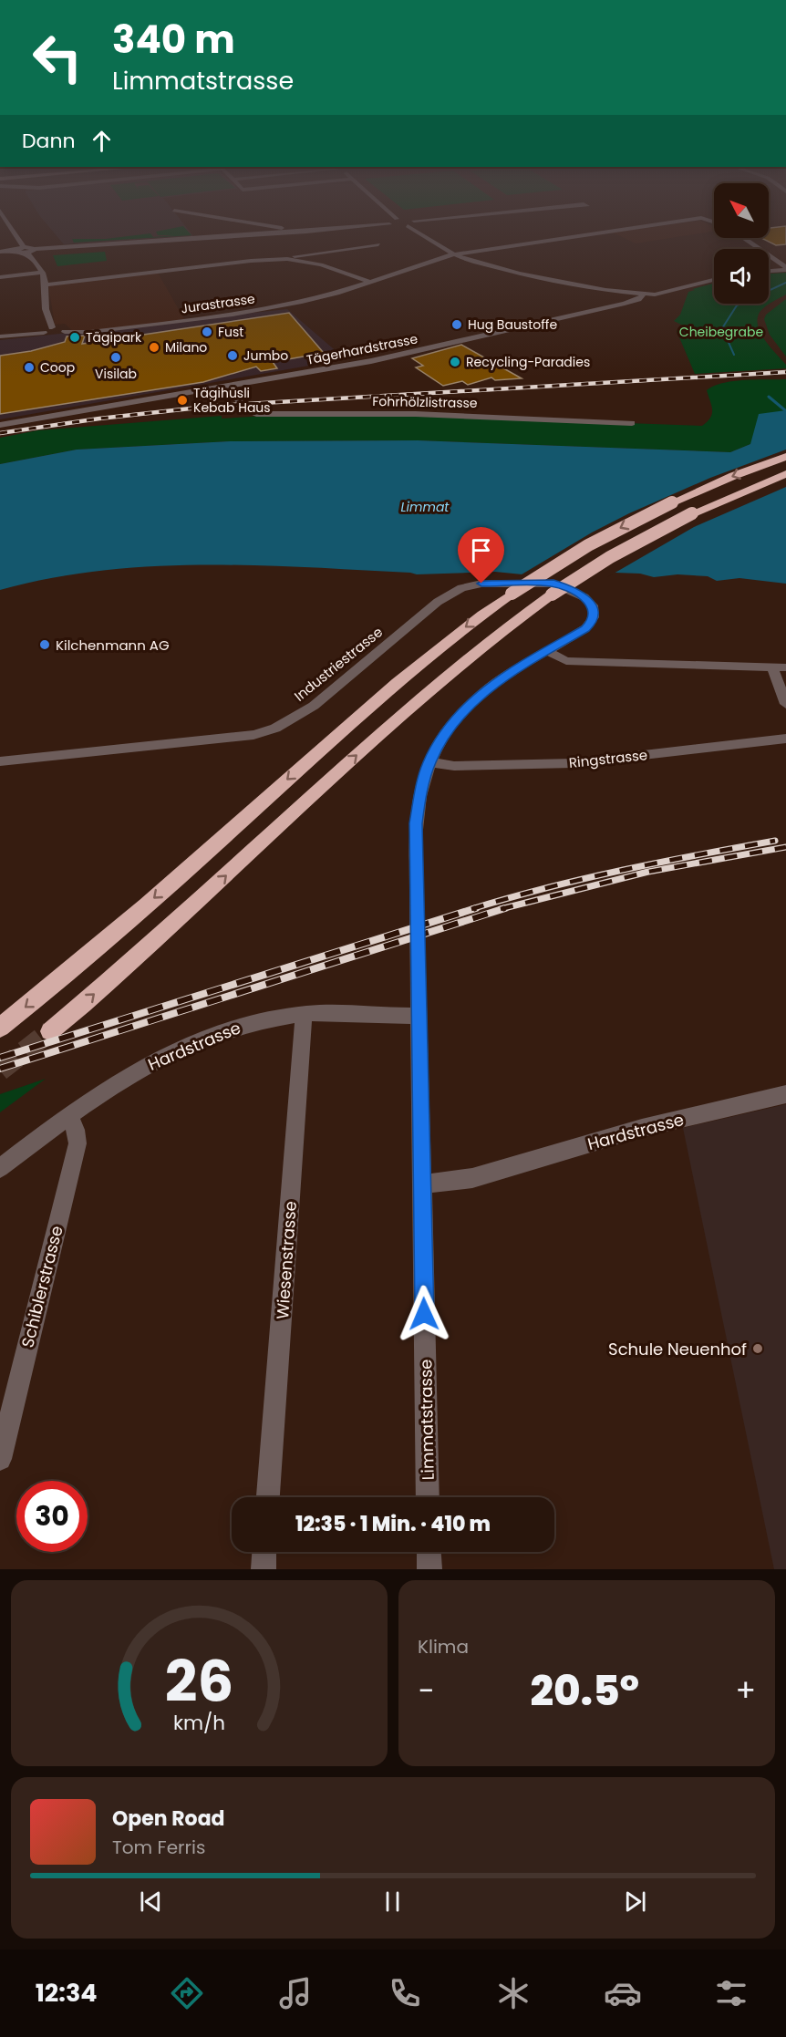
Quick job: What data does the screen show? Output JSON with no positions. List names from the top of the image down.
{
  "streets": {
    "street": [
      "Jurastrasse",
      "Tägerhardstrasse",
      "Fohrhölzlistrasse",
      "Industriestrasse",
      "Ringstrasse",
      "Hardstrasse",
      "Wiesenstrasse",
      "Schiblerstrasse",
      "Limmatstrasse"
    ]
  },
  "crossings": [
    ["Tägerhardstrasse", "Fohrhölzlistrasse"],
    ["Industriestrasse", "Limmatstrasse"],
    ["Ringstrasse", "Limmatstrasse"],
    ["Hardstrasse", "Wiesenstrasse"],
    ["Hardstrasse", "Schiblerstrasse"],
    ["Hardstrasse", "Limmatstrasse"]
  ],
  "water": ["Limmat"],
  "parks": ["Cheibegrabe"],
  "places": [
    "Hug Baustoffe",
    "Fust",
    "Tägipark",
    "Milano",
    "Jumbo",
    "Visilab",
    "Recycling-Paradies",
    "Coop",
    "Tägihüsli Kebab Haus",
    "Kilchenmann AG",
    "Schule Neuenhof"
  ],
  "north": "top left",
  "page": {
    "turn": ["340 m", "Limmatstrasse"],
    "then": "Dann",
    "limit": "30",
    "trip": "12:35 · 1 Min. · 410 m",
    "tile": "Klima",
    "heat": ["−", "20.5°", "+"],
    "song": ["Open Road", "Tom Ferris"],
    "tabs": "12:34",
    "gauge": ["26", "km/h"]
  }
}
